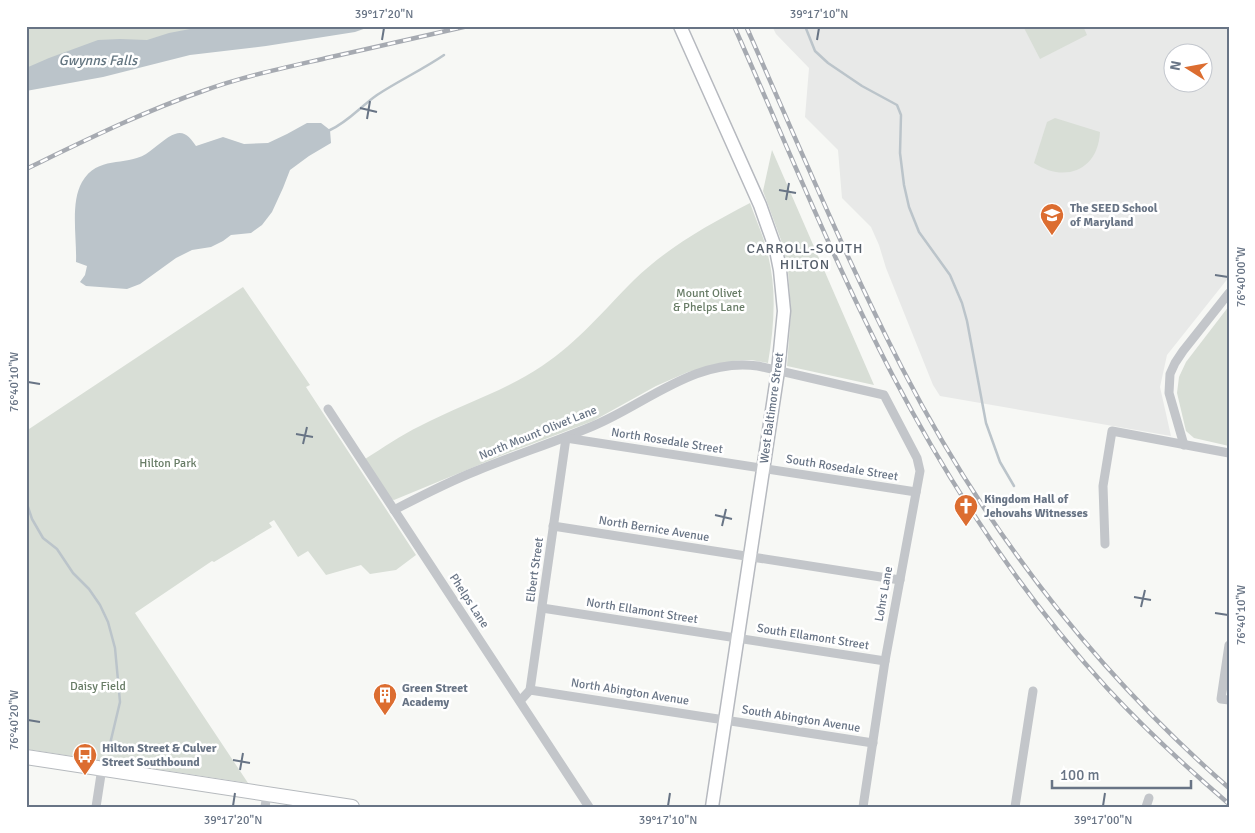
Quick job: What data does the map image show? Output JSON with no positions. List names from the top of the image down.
{
  "streets": {
    "main road": ["West Baltimore Street"],
    "street": [
      "North Mount Olivet Lane",
      "North Rosedale Street",
      "South Rosedale Street",
      "North Bernice Avenue",
      "Elbert Street",
      "Lohrs Lane",
      "Phelps Lane",
      "North Ellamont Street",
      "South Ellamont Street",
      "North Abington Avenue",
      "South Abington Avenue"
    ]
  },
  "crossings": [
    ["West Baltimore Street", "North Mount Olivet Lane"],
    ["West Baltimore Street", "North Rosedale Street"],
    ["West Baltimore Street", "South Rosedale Street"],
    ["West Baltimore Street", "North Bernice Avenue"],
    ["West Baltimore Street", "North Ellamont Street"],
    ["West Baltimore Street", "South Ellamont Street"],
    ["West Baltimore Street", "North Abington Avenue"],
    ["West Baltimore Street", "South Abington Avenue"],
    ["North Mount Olivet Lane", "North Rosedale Street"],
    ["North Mount Olivet Lane", "Elbert Street"],
    ["North Mount Olivet Lane", "Lohrs Lane"],
    ["North Mount Olivet Lane", "Phelps Lane"],
    ["North Rosedale Street", "South Rosedale Street"],
    ["North Rosedale Street", "Elbert Street"],
    ["South Rosedale Street", "Lohrs Lane"],
    ["North Bernice Avenue", "Elbert Street"],
    ["North Bernice Avenue", "Lohrs Lane"],
    ["Elbert Street", "North Ellamont Street"],
    ["Elbert Street", "North Abington Avenue"],
    ["Lohrs Lane", "South Ellamont Street"],
    ["Lohrs Lane", "South Abington Avenue"],
    ["North Ellamont Street", "South Ellamont Street"],
    ["North Abington Avenue", "South Abington Avenue"]
  ],
  "districts": ["CARROLL-SOUTH HILTON"],
  "water": ["Gwynns Falls"],
  "parks": ["Mount Olivet & Phelps Lane", "Hilton Park", "Daisy Field"],
  "places": {
    "school or university": ["The SEED School of Maryland"],
    "church": ["Kingdom Hall of Jehovahs Witnesses"],
    "building": ["Green Street Academy"],
    "bus stop": ["Hilton Street & Culver Street Southbound"]
  },
  "scale_bar": "100 m",
  "north": "left",
  "coordinates": [
    "39°17'20\"N",
    "39°17'10\"N",
    "76°40'00\"W",
    "76°40'10\"W",
    "76°40'20\"W",
    "39°17'00\"N"
  ]
}
